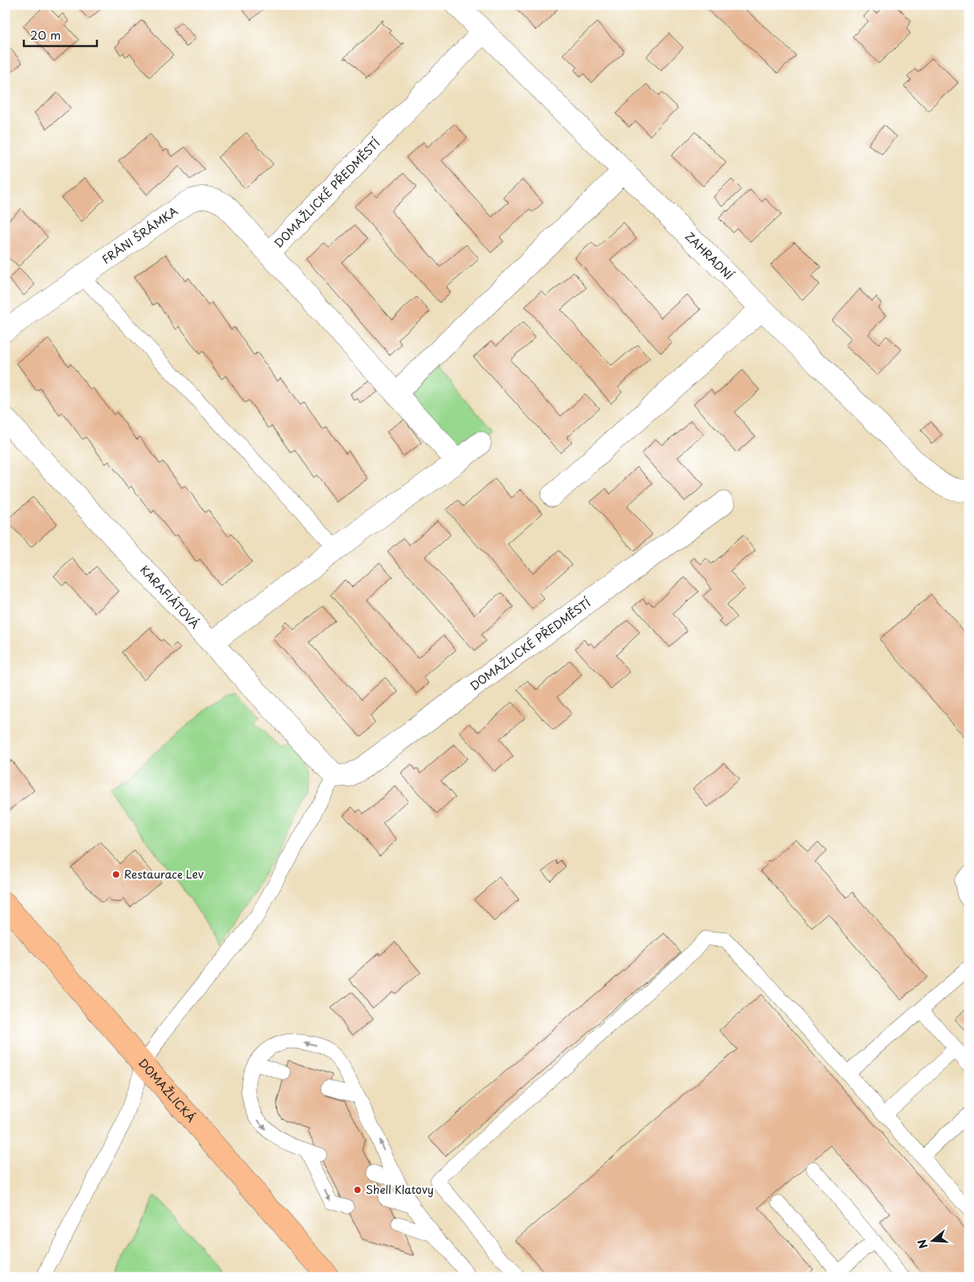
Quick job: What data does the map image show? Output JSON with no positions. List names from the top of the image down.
{
  "streets": {
    "main road": ["DOMAŽLICKÁ"],
    "street": [
      "DOMAŽLICKÉ PŘEDMĚSTÍ",
      "FRÁNI ŠRÁMKA",
      "ZAHRADNÍ",
      "KARAFIÁTOVÁ"
    ]
  },
  "crossings": [
    ["DOMAŽLICKÉ PŘEDMĚSTÍ", "FRÁNI ŠRÁMKA"],
    ["DOMAŽLICKÉ PŘEDMĚSTÍ", "ZAHRADNÍ"],
    ["DOMAŽLICKÉ PŘEDMĚSTÍ", "KARAFIÁTOVÁ"]
  ],
  "places": ["Restaurace Lev", "Shell Klatovy"],
  "scale_bar": "20 m",
  "north": "left"
}
